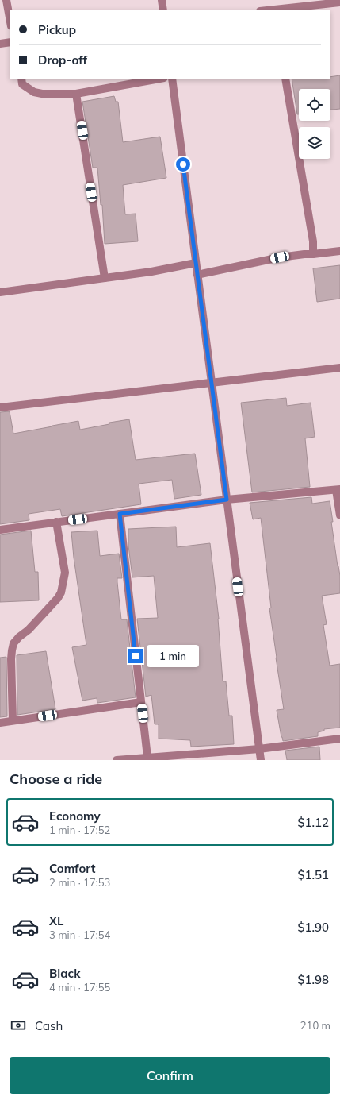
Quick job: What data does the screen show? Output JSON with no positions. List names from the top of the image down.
{
  "page": {
    "banner": ["Pickup", "Drop-off"],
    "bubble": "1 min",
    "heading": "Choose a ride",
    "list": [
      {
        "name": "Economy",
        "note": "1 min · 17:52",
        "value": "$1.12"
      },
      {
        "name": "Comfort",
        "note": "2 min · 17:53",
        "value": "$1.51"
      },
      {
        "name": "XL",
        "note": "3 min · 17:54",
        "value": "$1.90"
      },
      {
        "name": "Black",
        "note": "4 min · 17:55",
        "value": "$1.98"
      }
    ],
    "pay": ["Cash", "210 m"],
    "buttons": "Confirm"
  }
}
